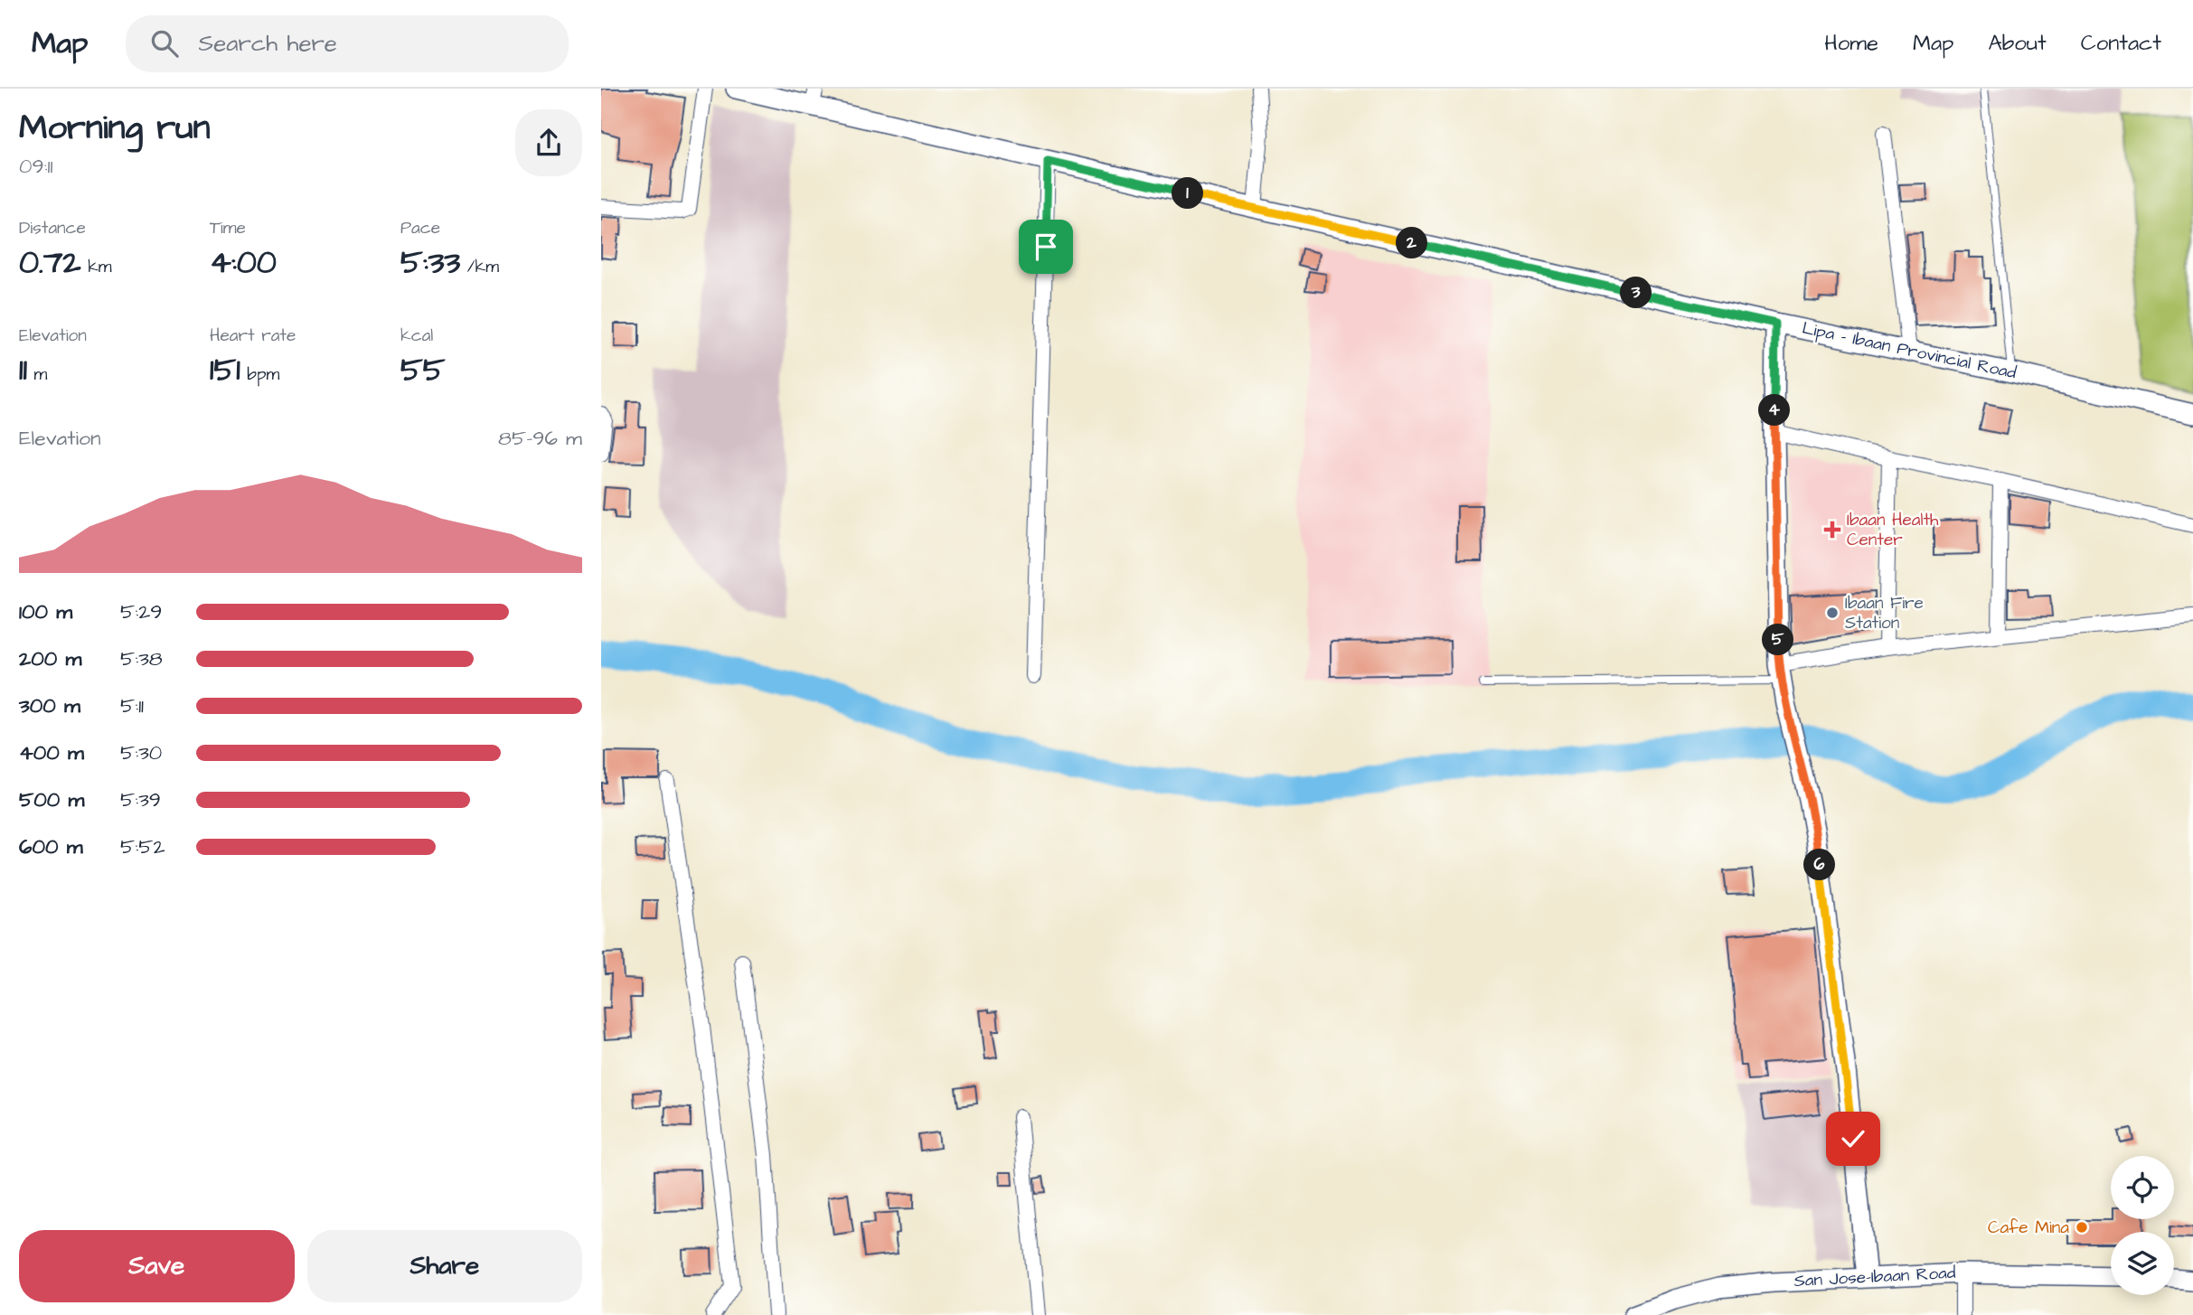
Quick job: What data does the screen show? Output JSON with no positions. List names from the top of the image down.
{
  "streets": {
    "main road": ["Lipa - Ibaan Provincial Road", "San Jose-Ibaan Road"]
  },
  "places": {
    "health": ["Ibaan Health Center"],
    "other": ["Ibaan Fire Station", "Cafe Mina"]
  },
  "page": {
    "header": "Map",
    "search": "Search here",
    "nav": [
      "Home",
      "Map",
      "About",
      "Contact"
    ],
    "heading": ["Morning run", "09:11"],
    "pins": [
      "1",
      "2",
      "3",
      "4",
      "5",
      "6"
    ],
    "stats": [
      ["Distance", "0.72 km"],
      ["Time", "4:00"],
      ["Pace", "5:33 /km"],
      ["Elevation", "11 m"],
      ["Heart rate", "151 bpm"],
      ["kcal", "55"]
    ],
    "chart": ["Elevation", "85–96 m"],
    "list": [
      {
        "name": "100 m",
        "note": "5:29"
      },
      {
        "name": "200 m",
        "note": "5:38"
      },
      {
        "name": "300 m",
        "note": "5:11"
      },
      {
        "name": "400 m",
        "note": "5:30"
      },
      {
        "name": "500 m",
        "note": "5:39"
      },
      {
        "name": "600 m",
        "note": "5:52"
      }
    ],
    "buttons": ["Save", "Share"]
  }
}
